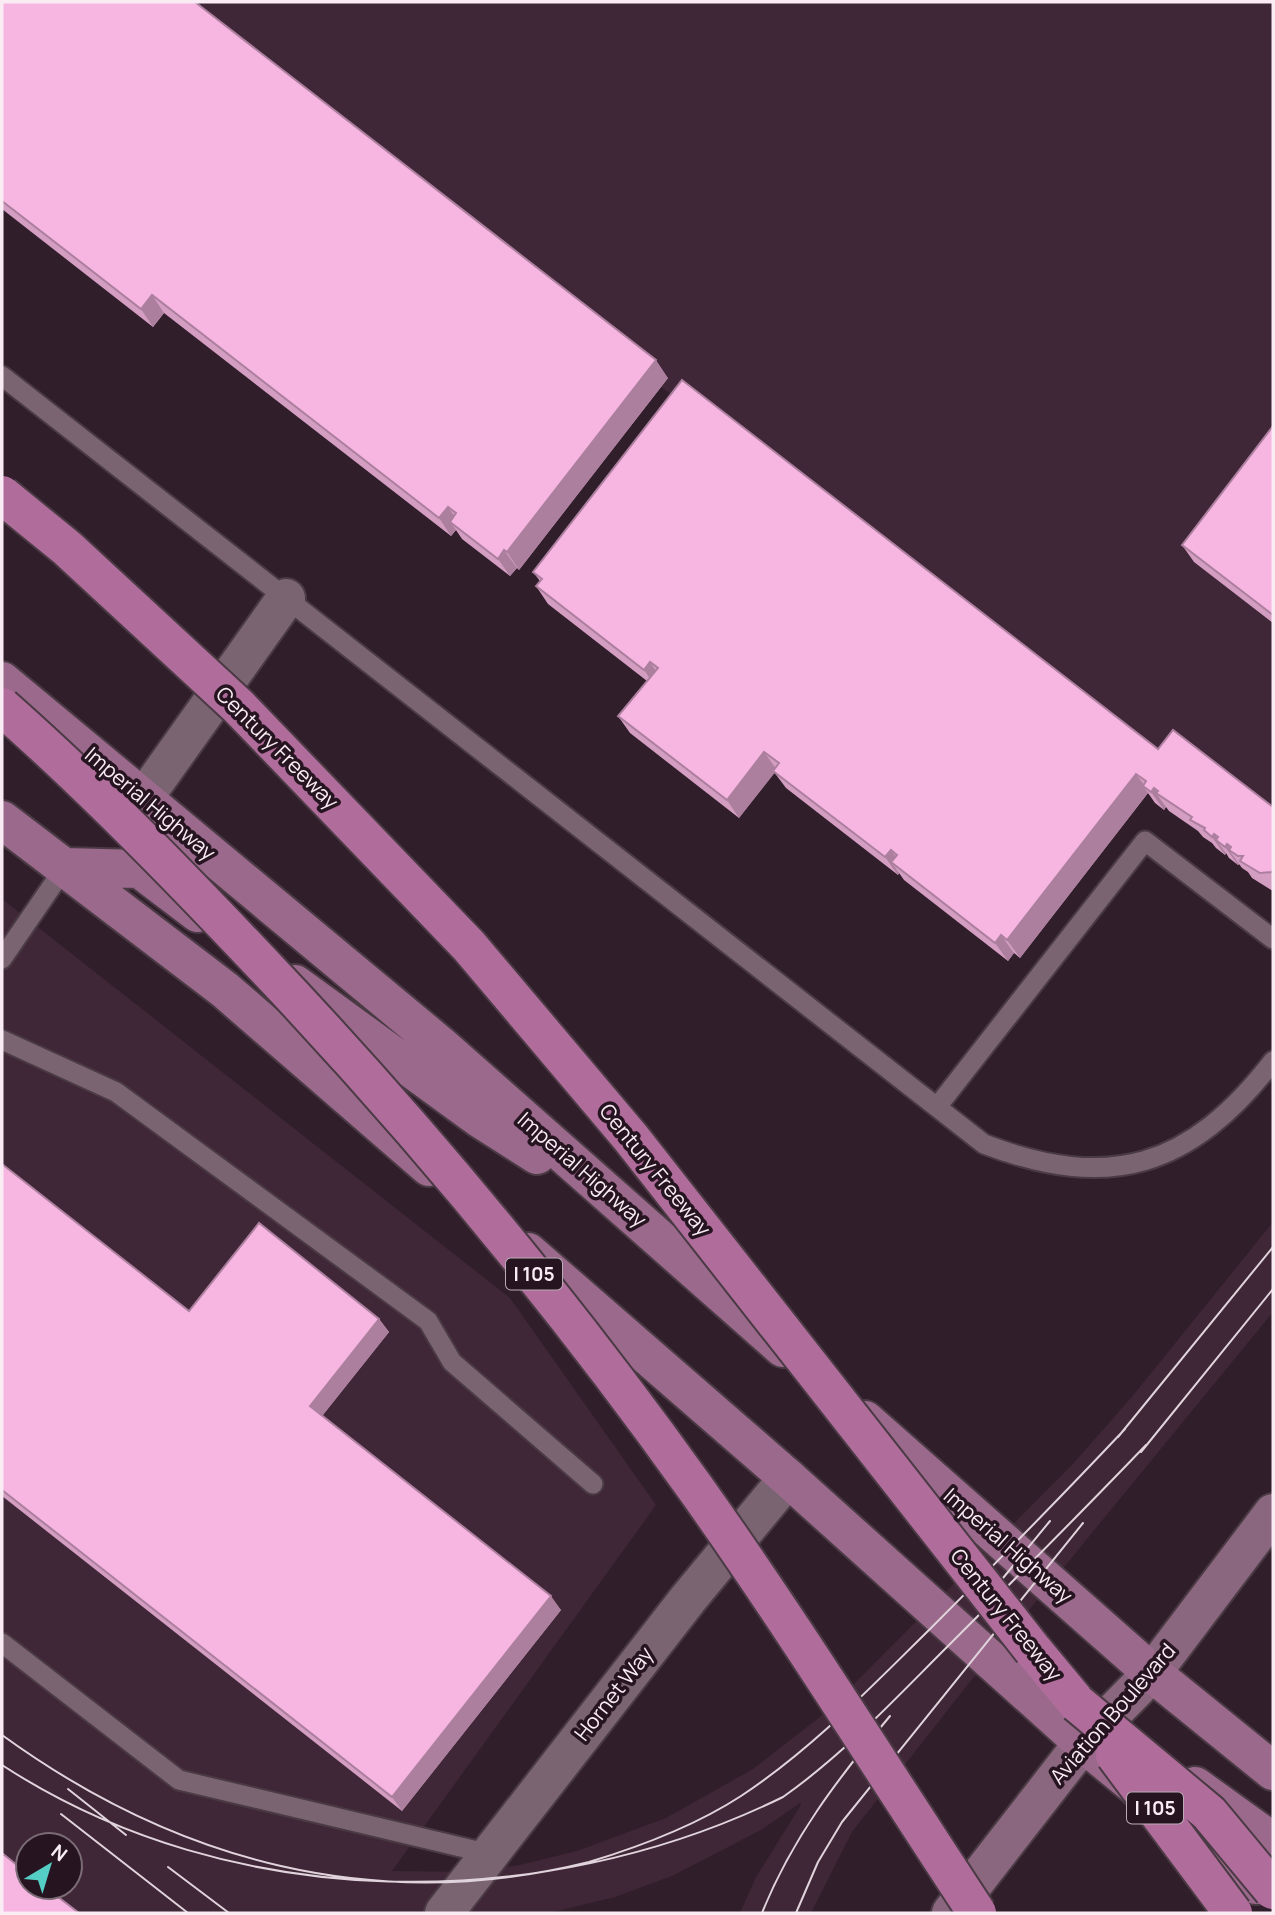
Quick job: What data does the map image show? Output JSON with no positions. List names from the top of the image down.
{
  "streets": {
    "highway": ["Century Freeway", "I 105"],
    "main road": ["Imperial Highway", "Aviation Boulevard"],
    "street": ["Hornet Way"]
  },
  "crossings": [
    ["Imperial Highway", "Aviation Boulevard"]
  ],
  "north": "top right"
}
